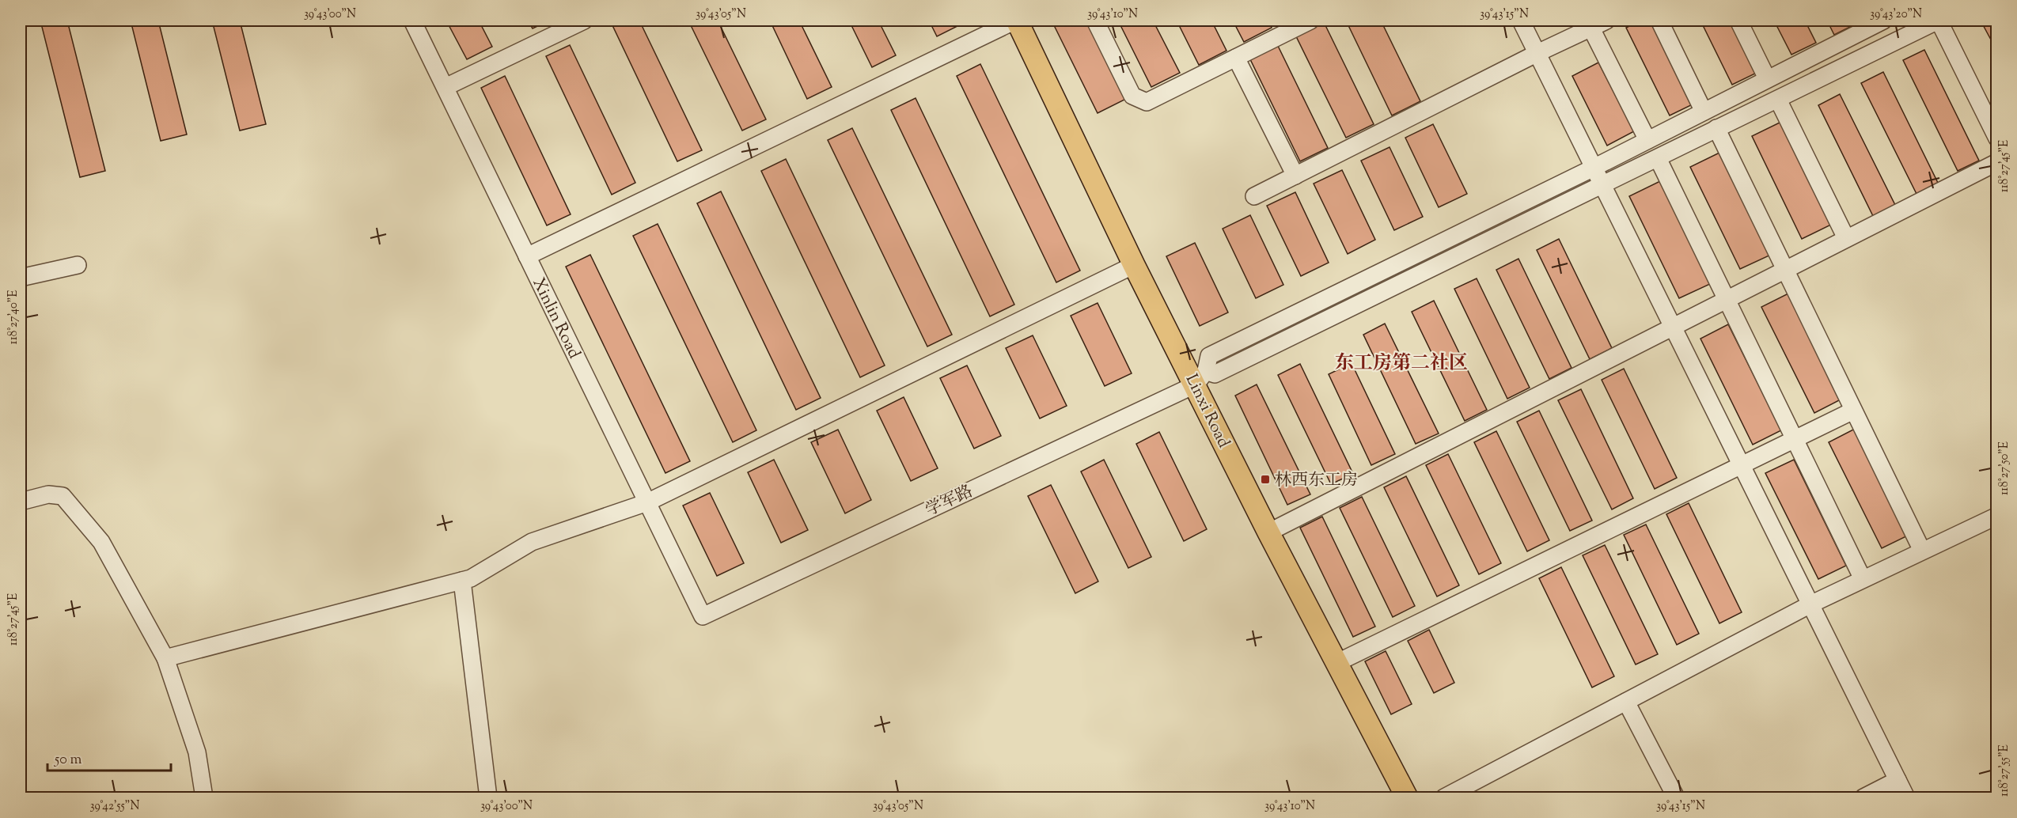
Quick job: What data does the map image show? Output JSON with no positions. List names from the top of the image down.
{
  "streets": {
    "main road": ["Linxi Road"],
    "street": ["Xinlin Road", "学军路"]
  },
  "crossings": [
    ["Xinlin Road", "学军路"],
    ["Linxi Road", "学军路"]
  ],
  "districts": ["东工房第二社区"],
  "places": {
    "transit": ["林西东工房"]
  },
  "scale_bar": "50 m",
  "coordinates": [
    "39°43'00\"N",
    "39°43'05\"N",
    "39°43'10\"N",
    "39°43'15\"N",
    "39°43'20\"N",
    "118°27'45\"E",
    "118°27'40\"E",
    "118°27'50\"E",
    "118°27'55\"E",
    "39°42'55\"N"
  ]
}
